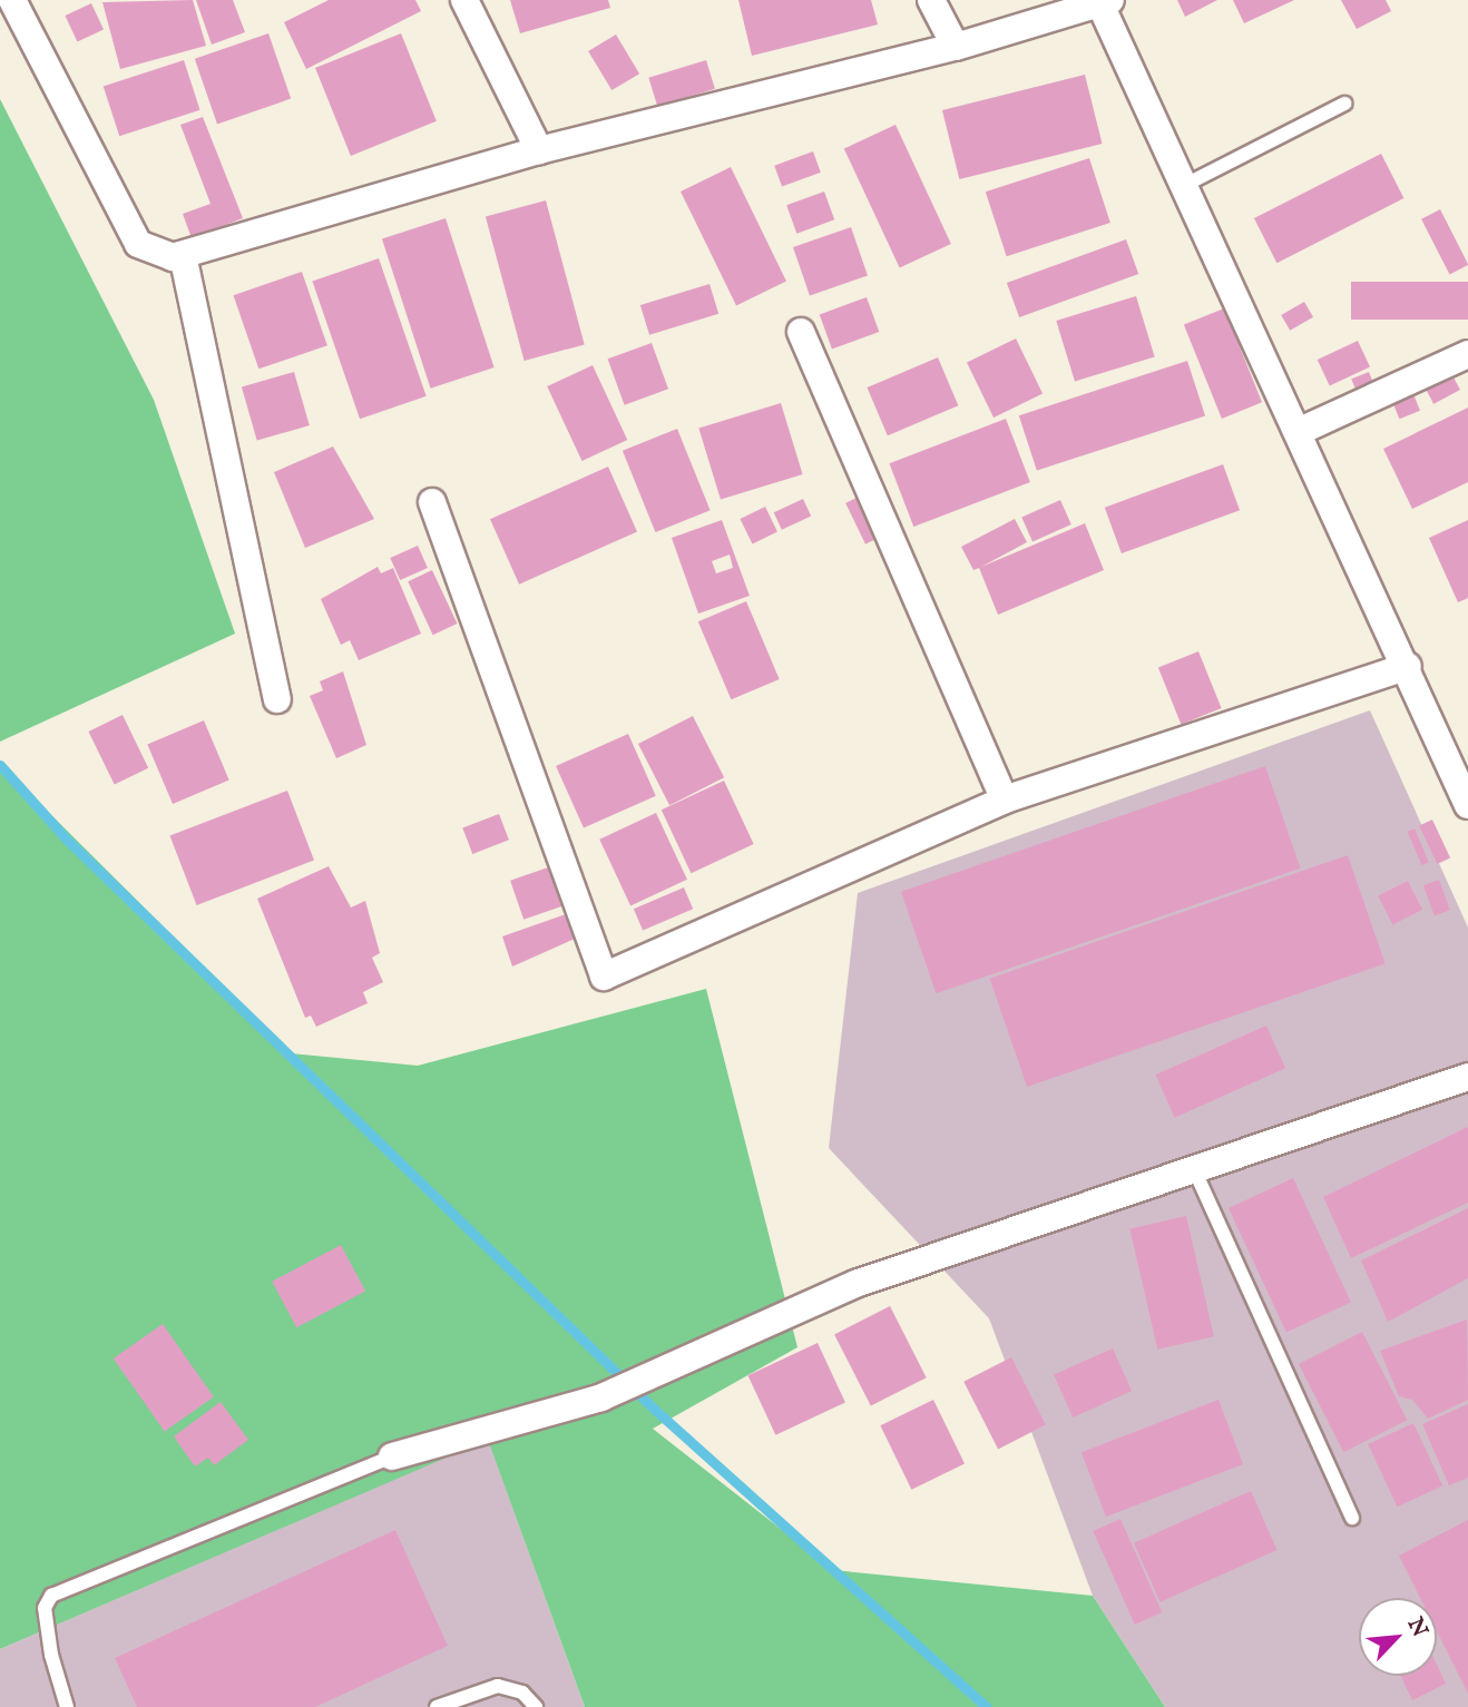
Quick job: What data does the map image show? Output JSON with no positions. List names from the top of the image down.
{
  "north": "top right"
}
